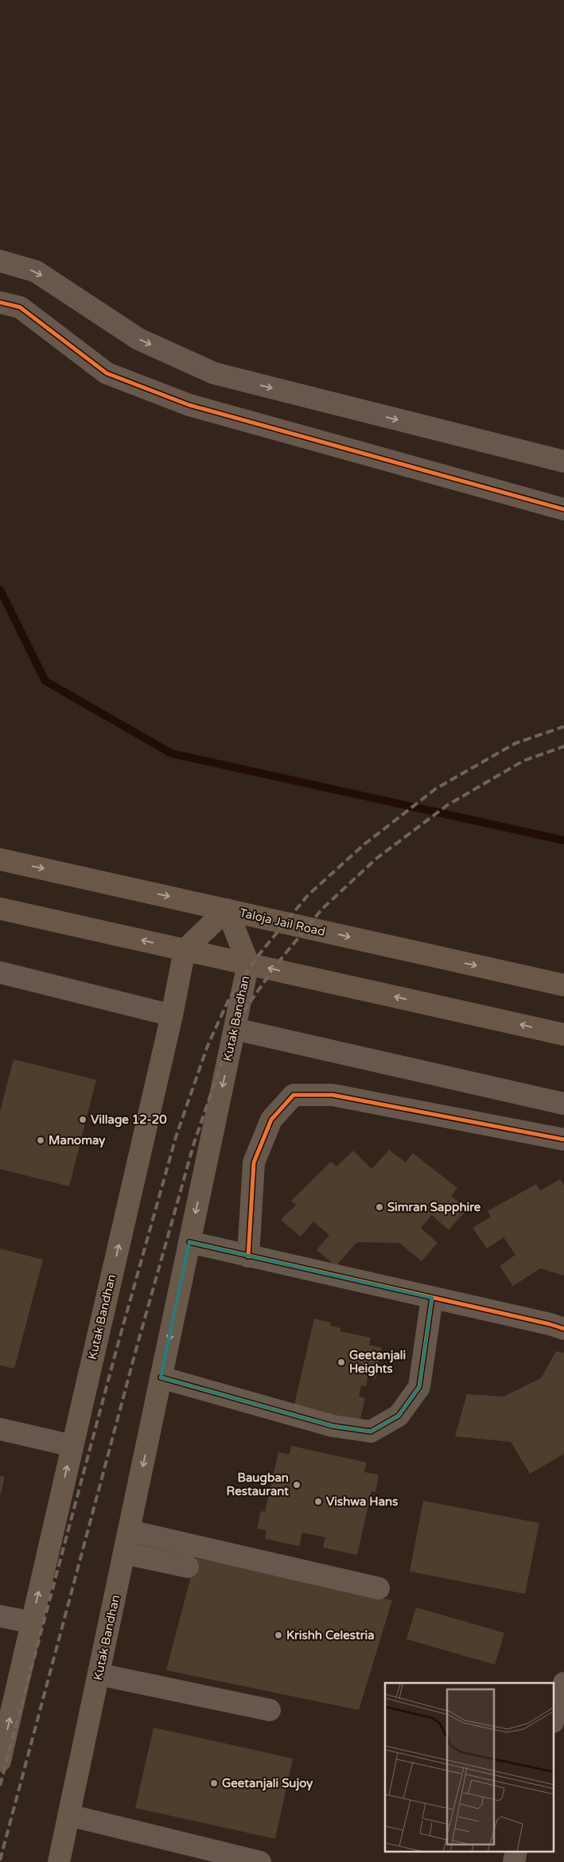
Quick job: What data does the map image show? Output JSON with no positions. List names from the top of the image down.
{
  "streets": {
    "main road": ["Taloja Jail Road", "Kutak Bandhan"]
  },
  "crossings": [
    ["Taloja Jail Road", "Kutak Bandhan"]
  ],
  "places": [
    "Village 12-20",
    "Manomay",
    "Simran Sapphire",
    "Geetanjali Heights",
    "Baugban Restaurant",
    "Vishwa Hans",
    "Krishh Celestria",
    "Geetanjali Sujoy"
  ]
}
